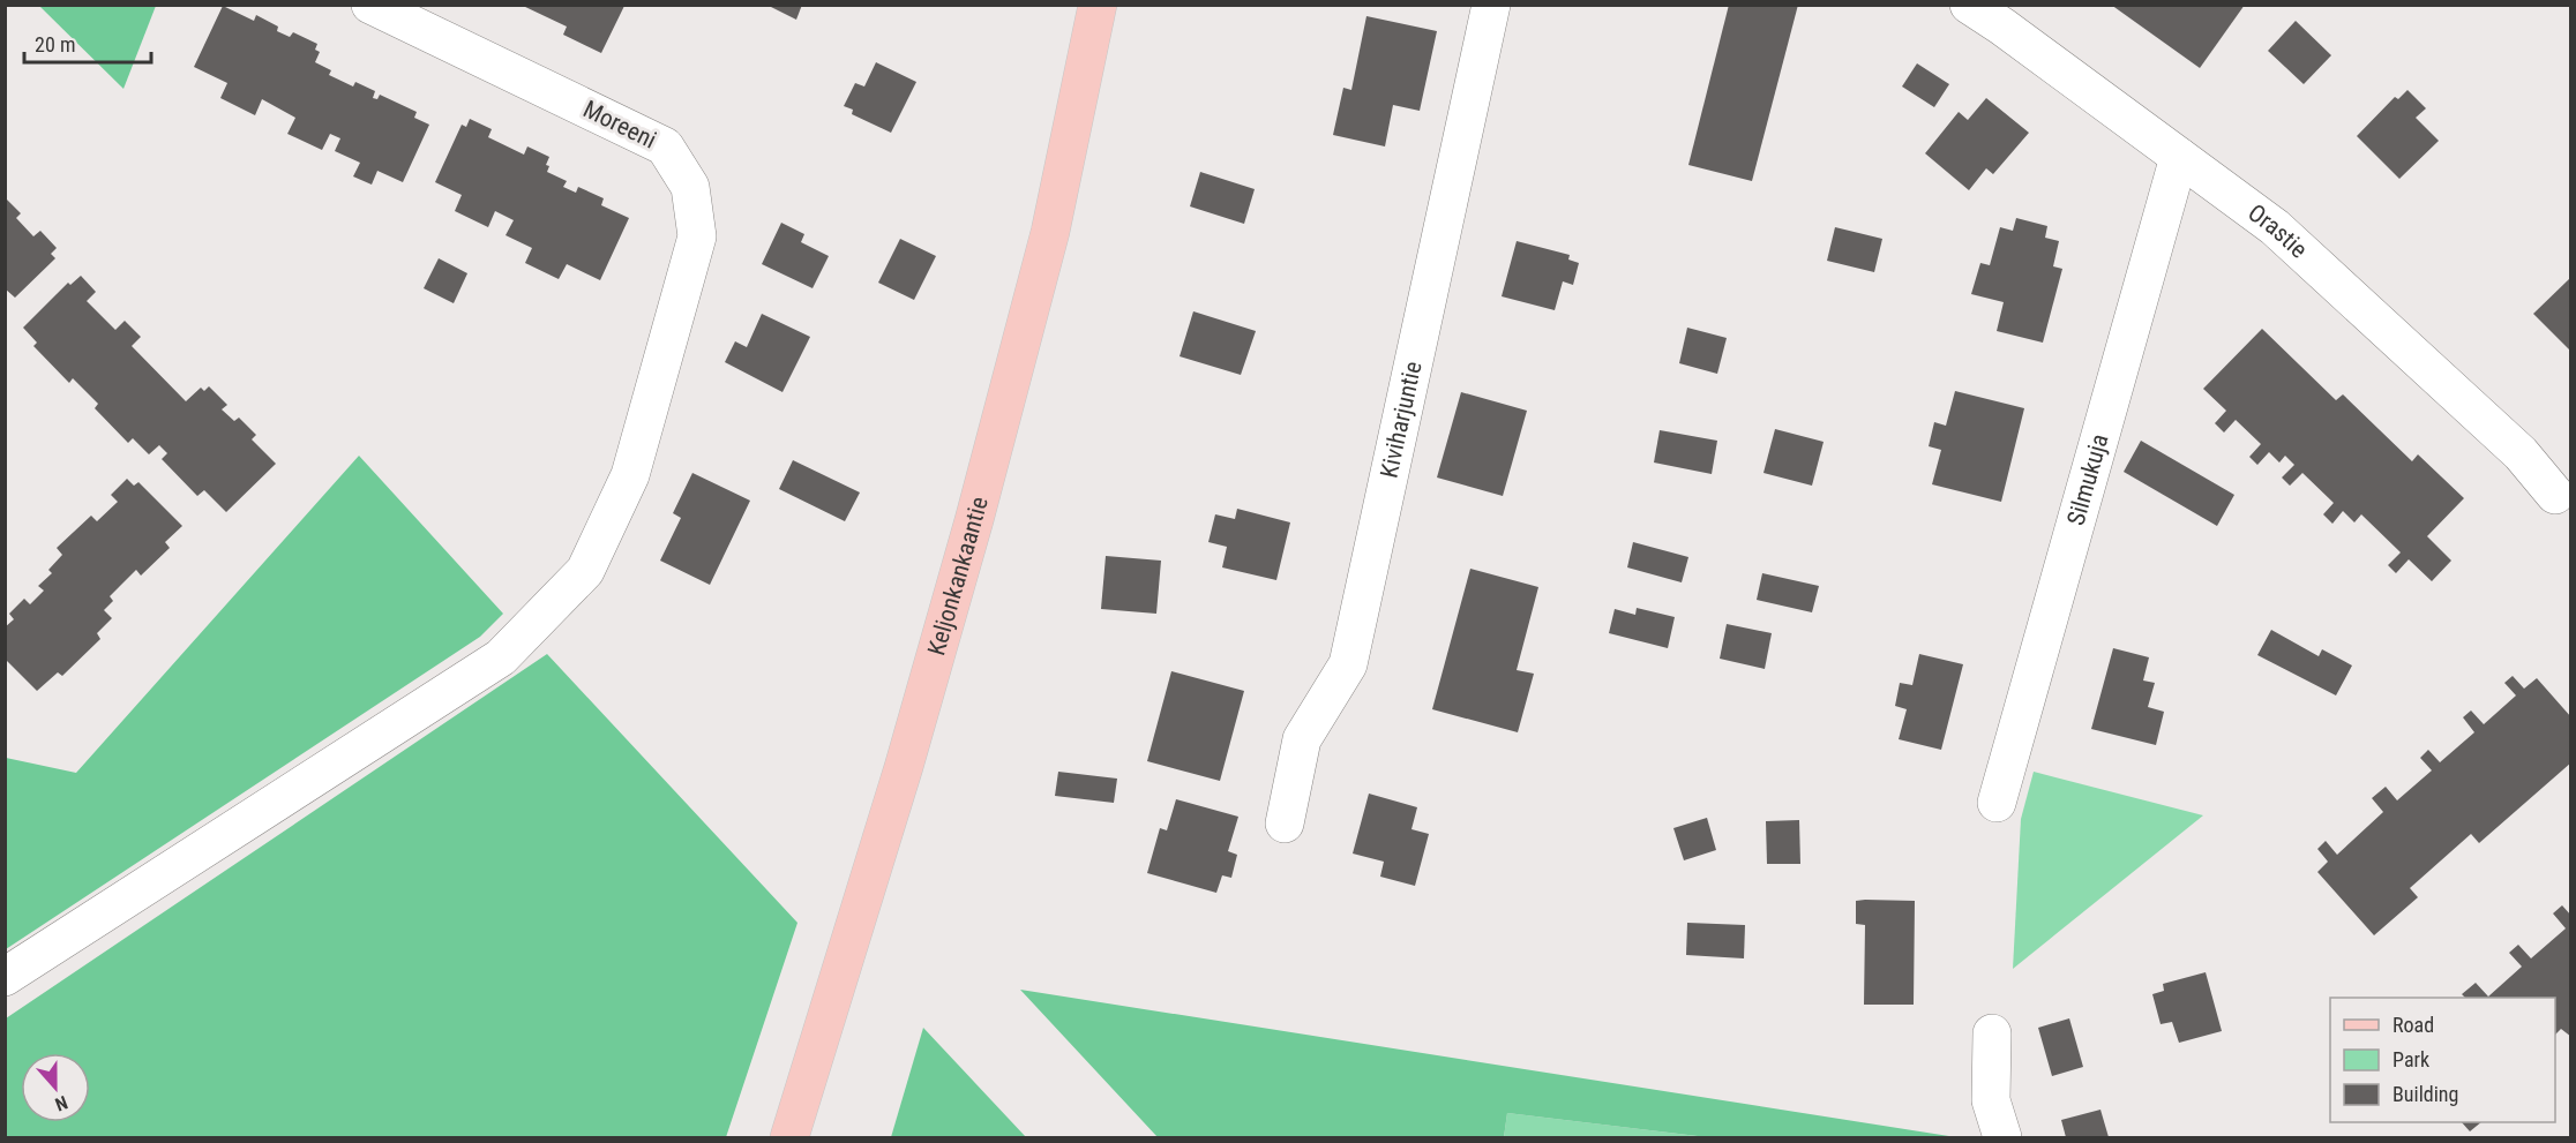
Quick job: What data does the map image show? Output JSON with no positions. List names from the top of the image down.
{
  "streets": {
    "main road": ["Keljonkankaantie"],
    "street": [
      "Moreeni",
      "Orastie",
      "Kiviharjuntie",
      "Silmukuja"
    ]
  },
  "crossings": [
    ["Orastie", "Silmukuja"]
  ],
  "legend": ["Road", "Park", "Building"],
  "scale_bar": "20 m",
  "north": "bottom"
}
